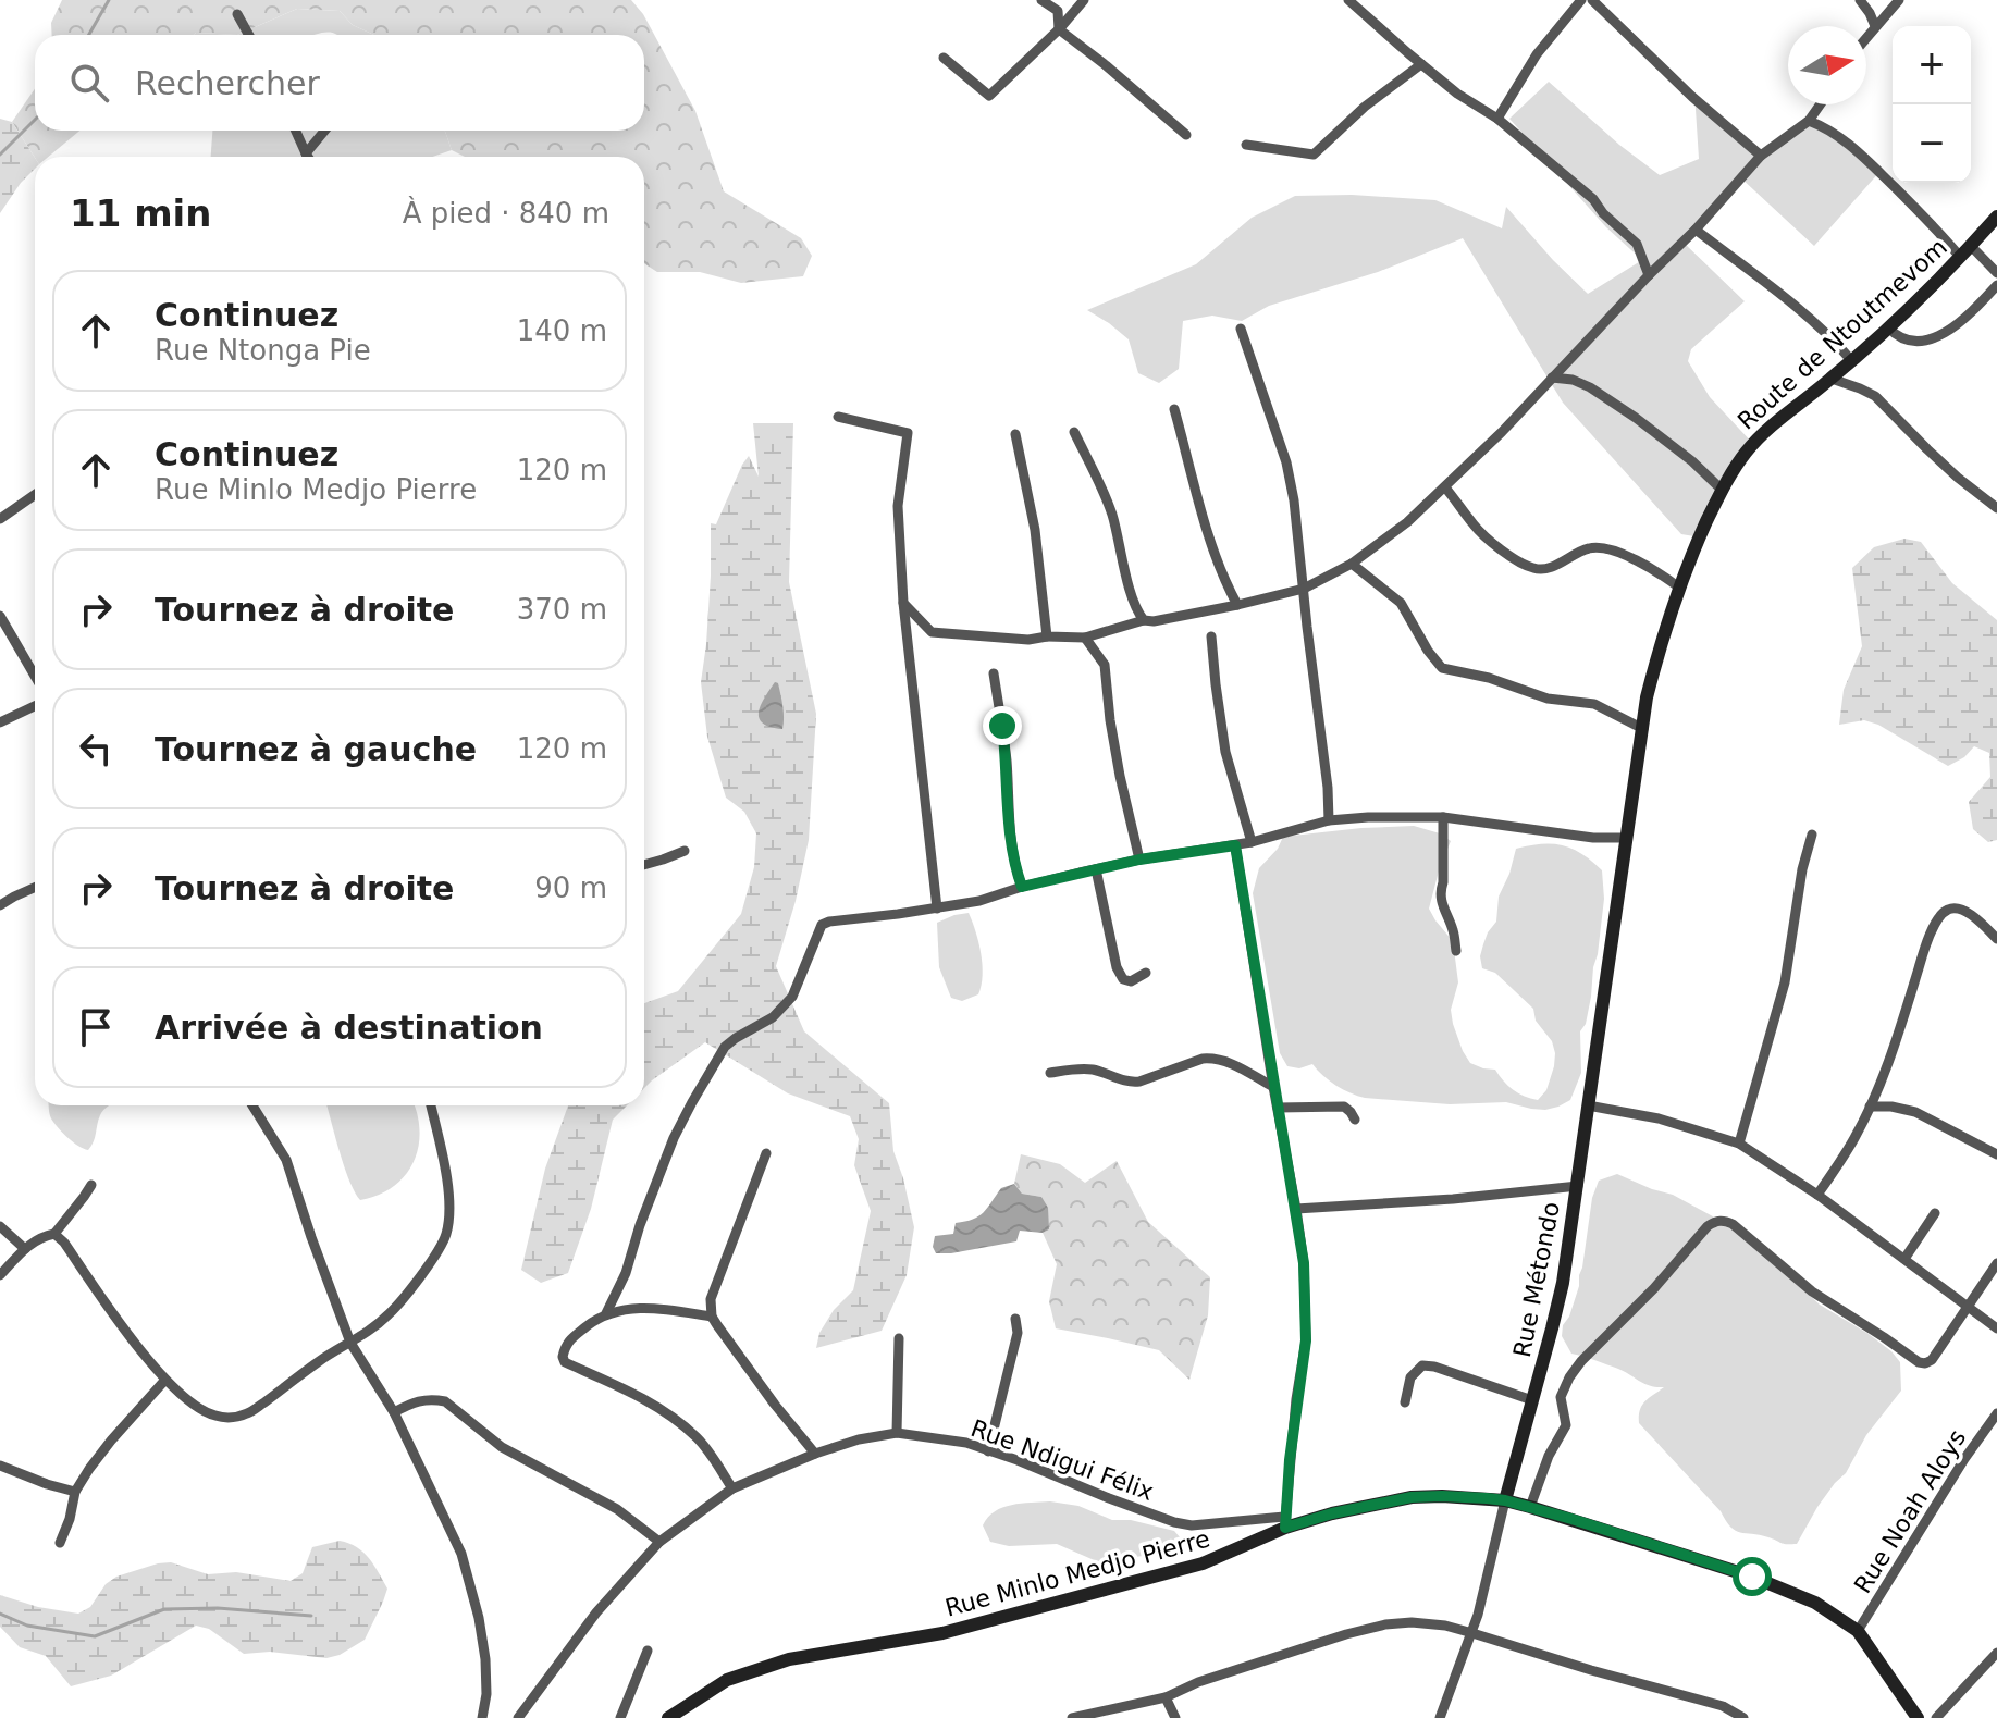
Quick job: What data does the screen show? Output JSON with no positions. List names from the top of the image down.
{
  "streets": {
    "street": [
      "Route de Ntoutmevom",
      "Rue Métondo",
      "Rue Ndigui Félix",
      "Rue Noah Aloys",
      "Rue Minlo Medjo Pierre"
    ]
  },
  "crossings": [
    ["Route de Ntoutmevom", "Rue Métondo"],
    ["Rue Métondo", "Rue Minlo Medjo Pierre"],
    ["Rue Ndigui Félix", "Rue Minlo Medjo Pierre"],
    ["Rue Noah Aloys", "Rue Minlo Medjo Pierre"]
  ],
  "north": "right",
  "page": {
    "map_buttons": ["+", "−"],
    "search": "Rechercher",
    "heading": ["11 min", "À pied · 840 m"],
    "list": [
      ["Continuez", "Rue Ntonga Pie", "140 m"],
      ["Continuez", "Rue Minlo Medjo Pierre", "120 m"],
      ["Tournez à droite", "370 m"],
      ["Tournez à gauche", "120 m"],
      ["Tournez à droite", "90 m"],
      "Arrivée à destination"
    ]
  }
}
